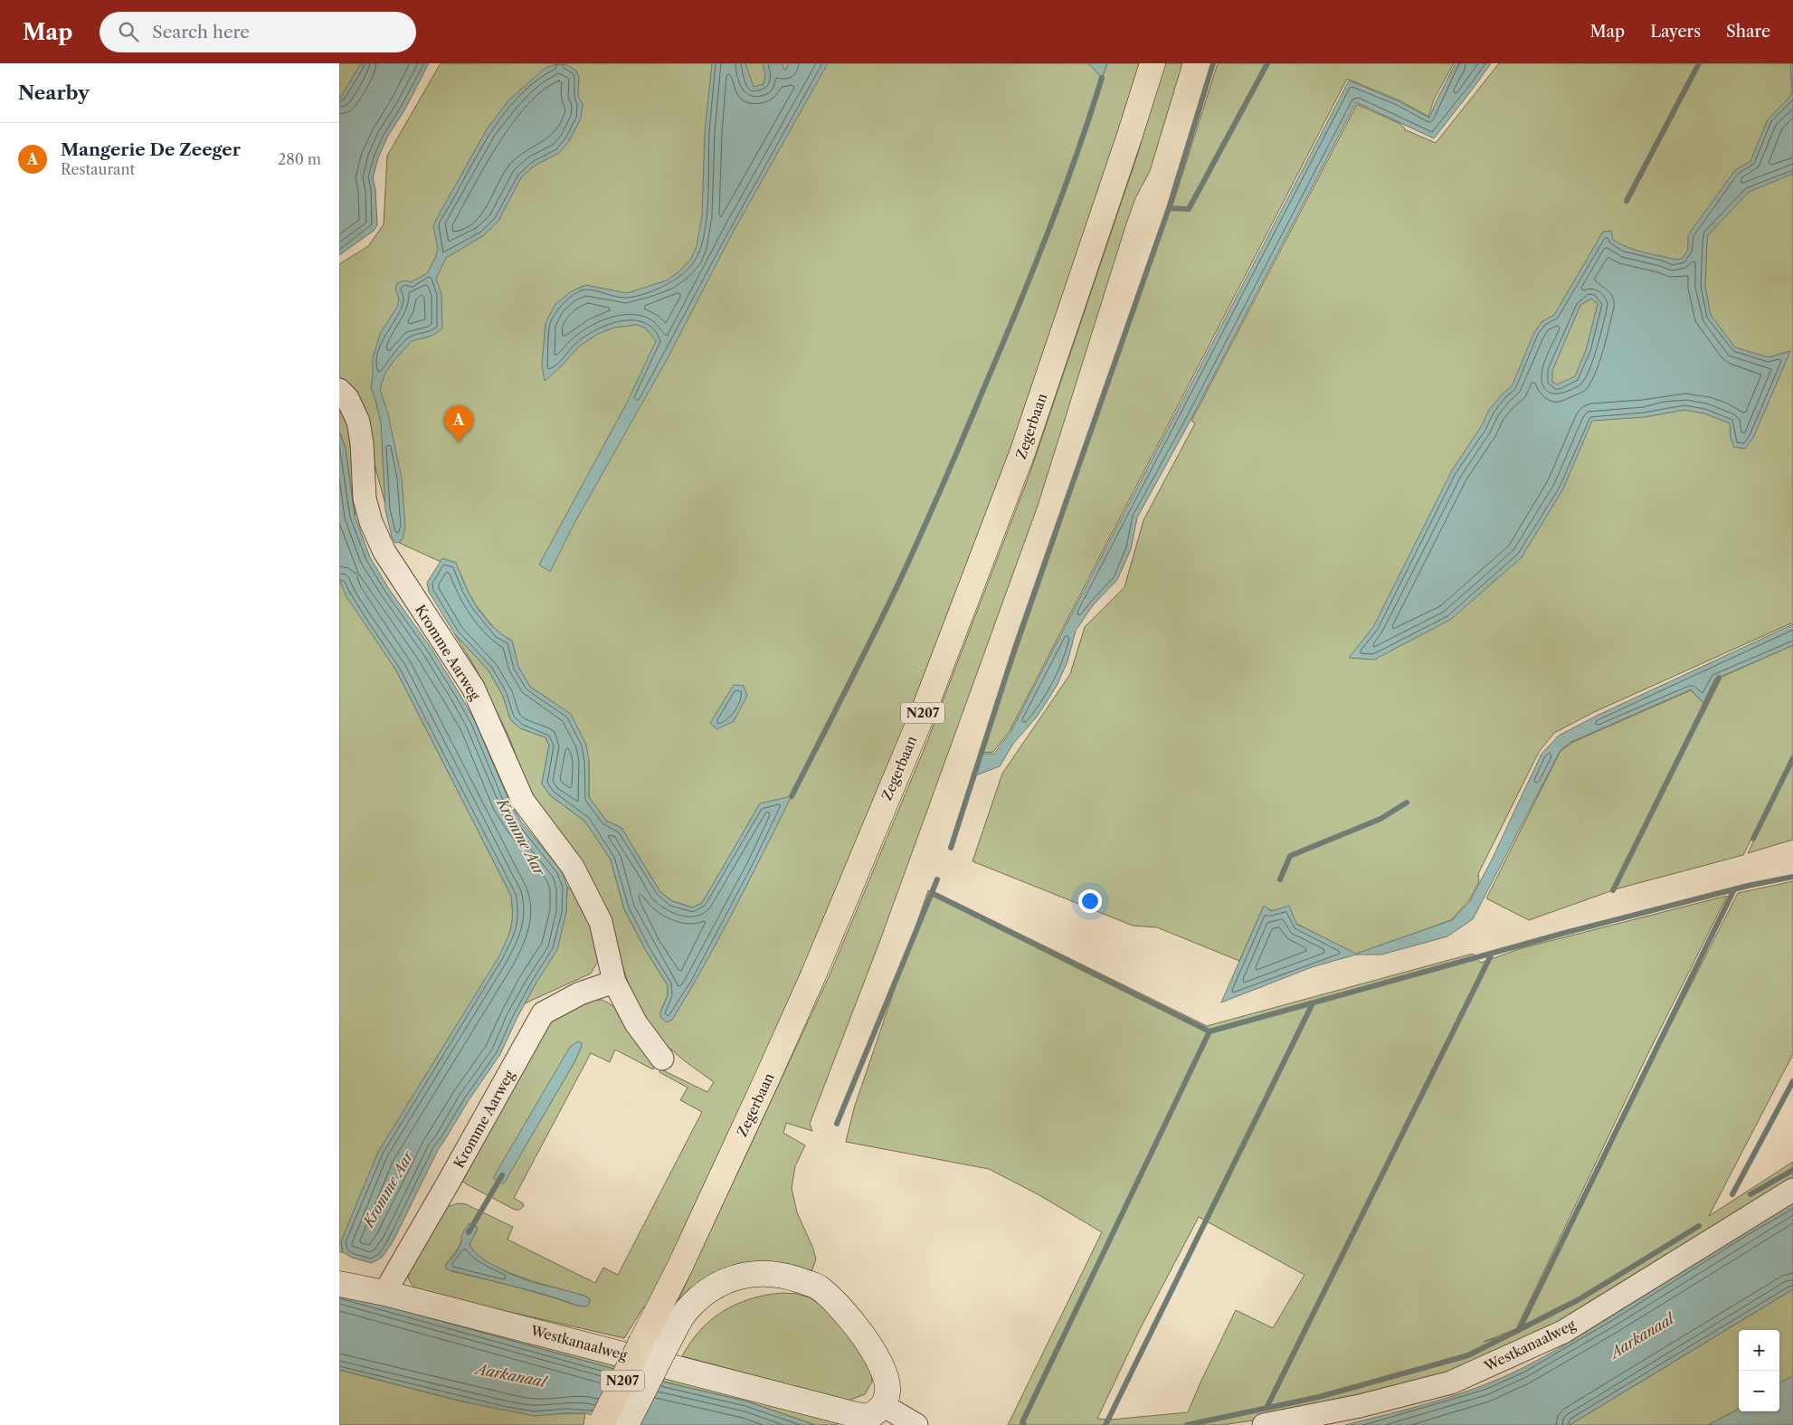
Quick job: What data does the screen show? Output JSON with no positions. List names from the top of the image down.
{
  "streets": {
    "main road": ["Zegerbaan", "N207"],
    "street": ["Kromme Aarweg", "Westkanaalweg"]
  },
  "crossings": [
    ["Zegerbaan", "Westkanaalweg"],
    ["Kromme Aarweg", "Westkanaalweg"]
  ],
  "water": ["Kromme Aar", "Aarkanaal"],
  "page": {
    "header": "Map",
    "search": "Search here",
    "nav": ["Map", "Layers", "Share"],
    "heading": "Nearby",
    "list": [
      {
        "mark": "A",
        "name": "Mangerie De Zeeger",
        "note": "Restaurant",
        "value": "280 m"
      }
    ],
    "pins": "A",
    "map_buttons": ["+", "−"]
  }
}
